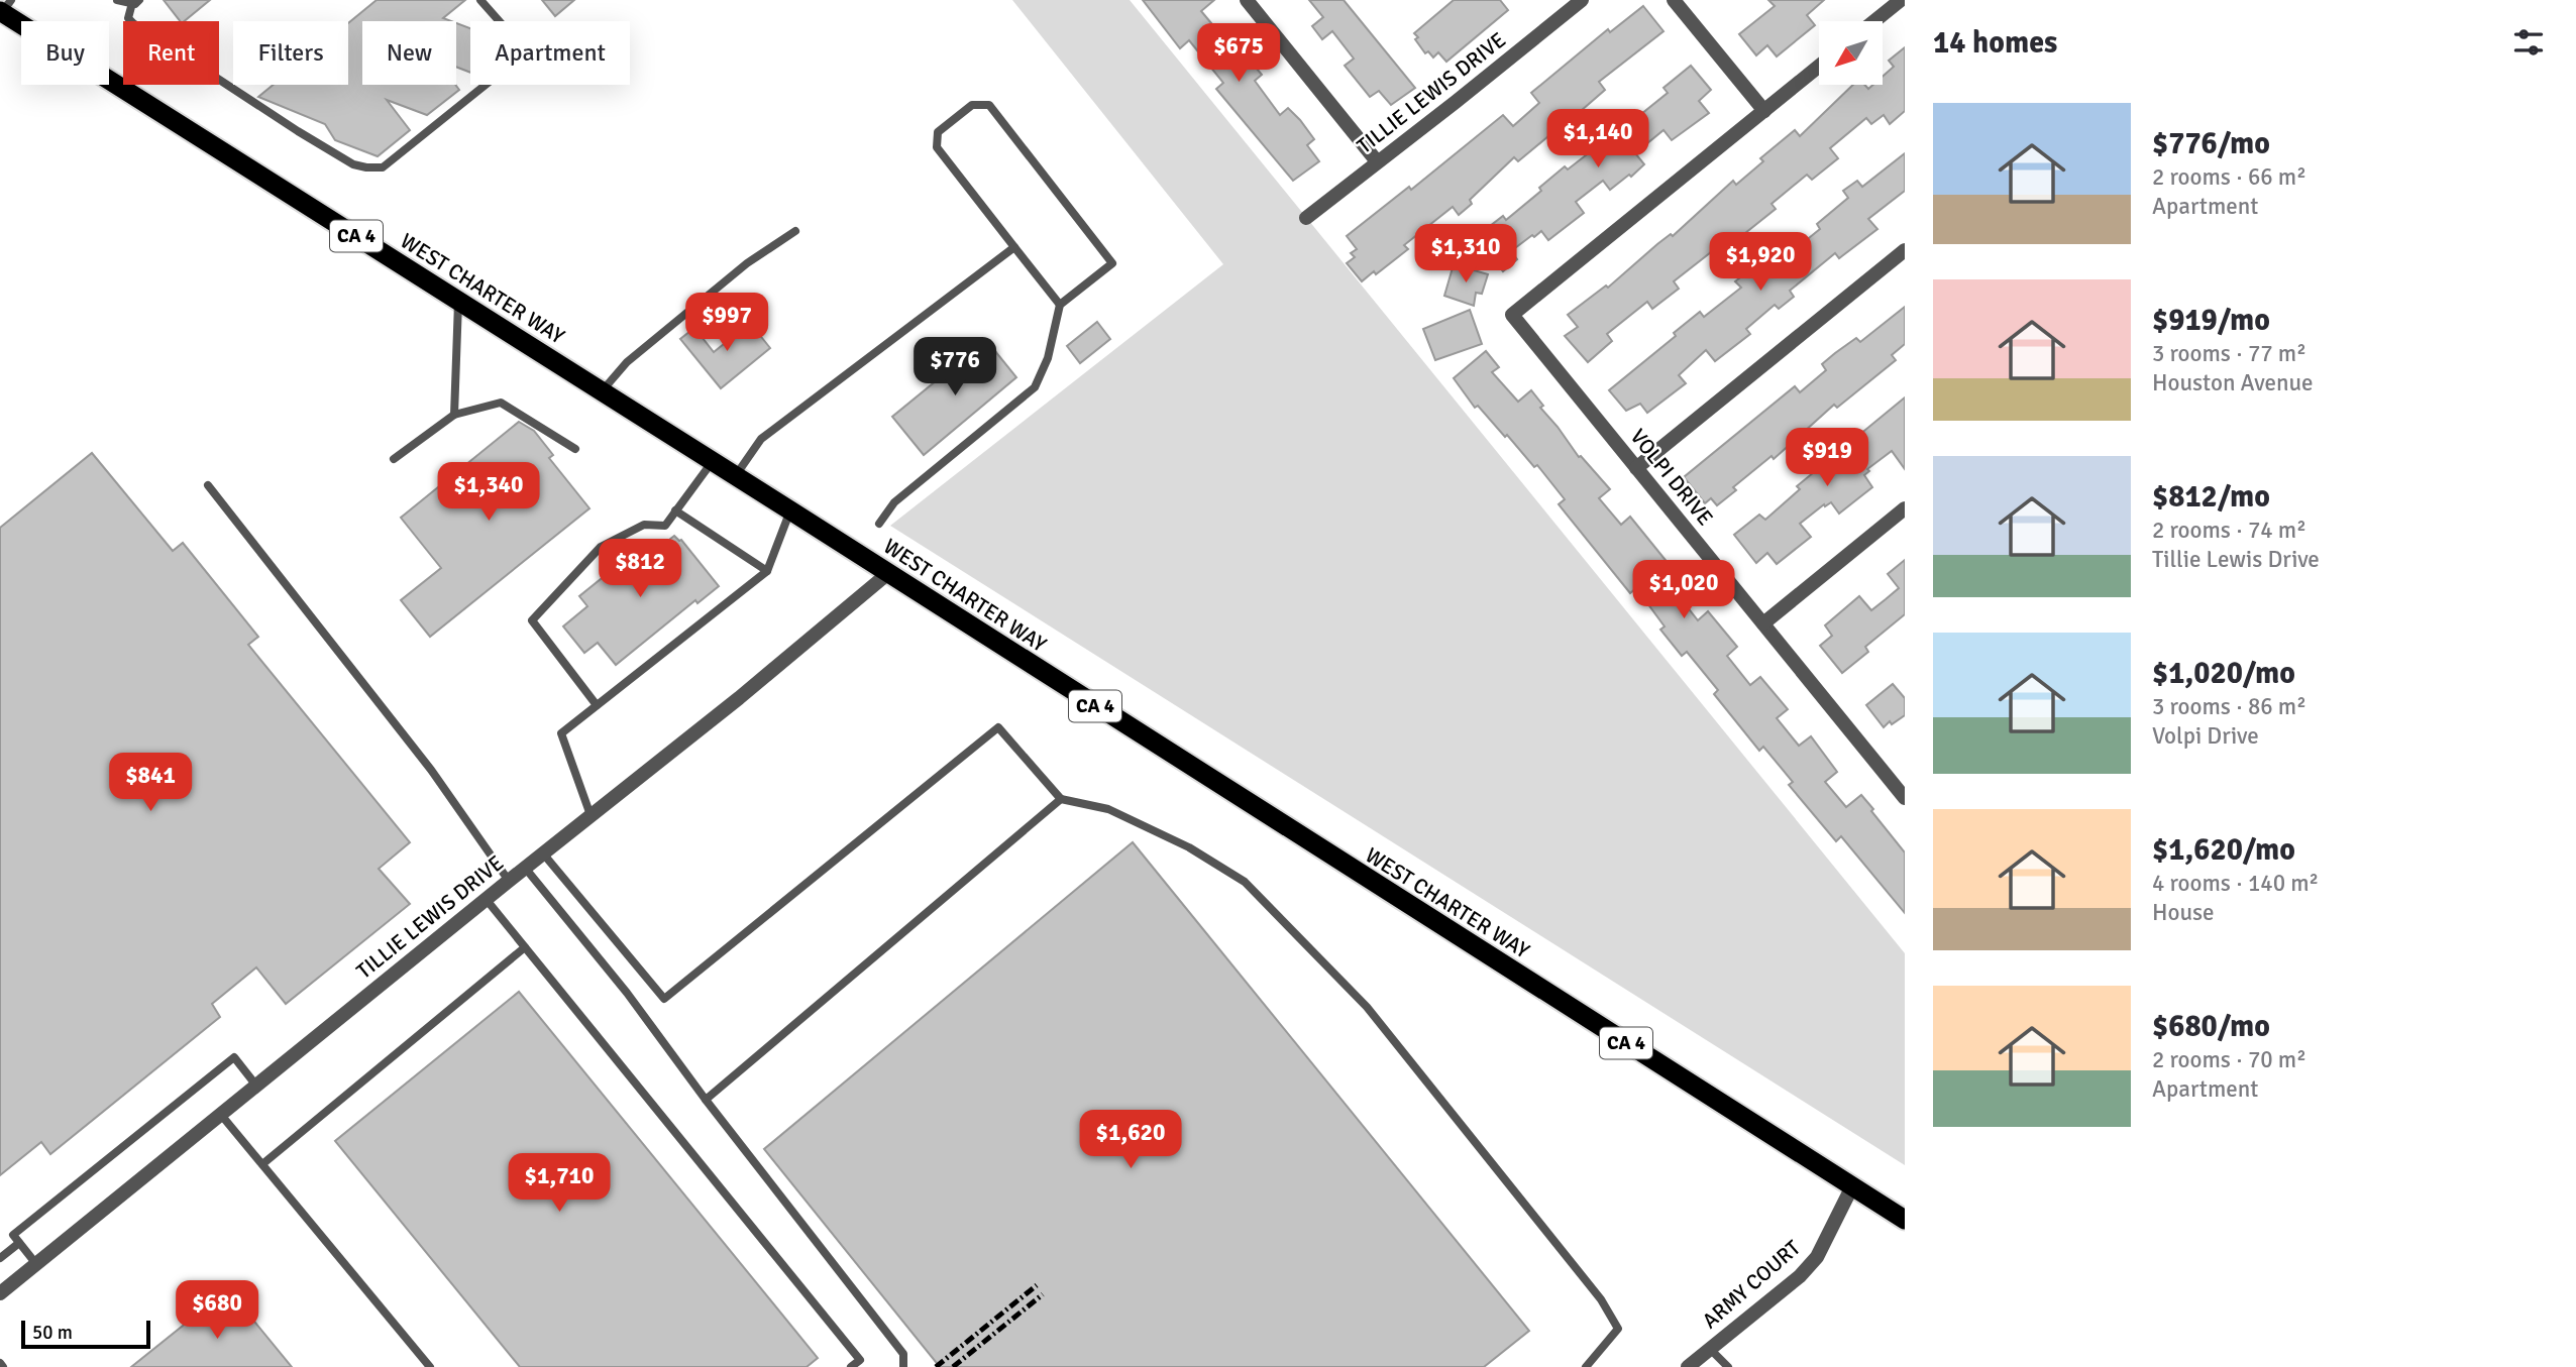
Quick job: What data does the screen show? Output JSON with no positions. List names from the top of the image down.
{
  "streets": {
    "highway": ["CA 4", "WEST CHARTER WAY"],
    "street": ["TILLIE LEWIS DRIVE", "VOLPI DRIVE", "ARMY COURT"]
  },
  "crossings": [
    ["TILLIE LEWIS DRIVE", "WEST CHARTER WAY"],
    ["WEST CHARTER WAY", "ARMY COURT"]
  ],
  "scale_bar": "50 m",
  "north": "bottom left",
  "page": {
    "heading": "14 homes",
    "chip": [
      "Buy",
      "Rent",
      "Filters",
      "New",
      "Apartment"
    ],
    "price": [
      "$675",
      "$1,140",
      "$1,310",
      "$1,920",
      "$997",
      "$776",
      "$919",
      "$1,340",
      "$812",
      "$1,020",
      "$841",
      "$1,620",
      "$1,710",
      "$680"
    ],
    "list": [
      {
        "name": "$776/mo",
        "note": "2 rooms · 66 m² · Apartment"
      },
      {
        "name": "$919/mo",
        "note": "3 rooms · 77 m² · Houston Avenue"
      },
      {
        "name": "$812/mo",
        "note": "2 rooms · 74 m² · Tillie Lewis Drive"
      },
      {
        "name": "$1,020/mo",
        "note": "3 rooms · 86 m² · Volpi Drive"
      },
      {
        "name": "$1,620/mo",
        "note": "4 rooms · 140 m² · House"
      },
      {
        "name": "$680/mo",
        "note": "2 rooms · 70 m² · Apartment"
      }
    ],
    "scale": "50 m"
  }
}
